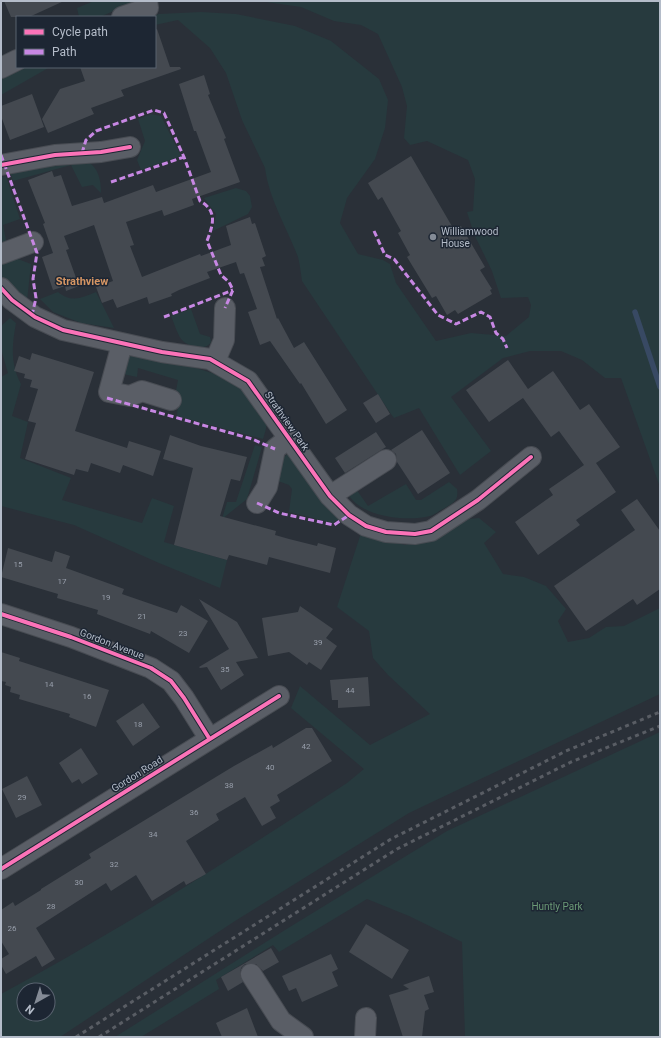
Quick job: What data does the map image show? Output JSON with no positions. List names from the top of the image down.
{
  "streets": {
    "street": ["Strathview Park", "Gordon Avenue", "Gordon Road"]
  },
  "crossings": [
    ["Gordon Avenue", "Gordon Road"]
  ],
  "districts": ["Strathview"],
  "parks": ["Huntly Park"],
  "places": ["Williamwood House"],
  "house_numbers": [
    "15",
    "17",
    "19",
    "21",
    "23",
    "39",
    "35",
    "14",
    "44",
    "16",
    "18",
    "42",
    "40",
    "38",
    "29",
    "36",
    "34",
    "32",
    "30",
    "28",
    "26"
  ],
  "legend": ["Cycle path", "Path"],
  "north": "bottom left"
}
